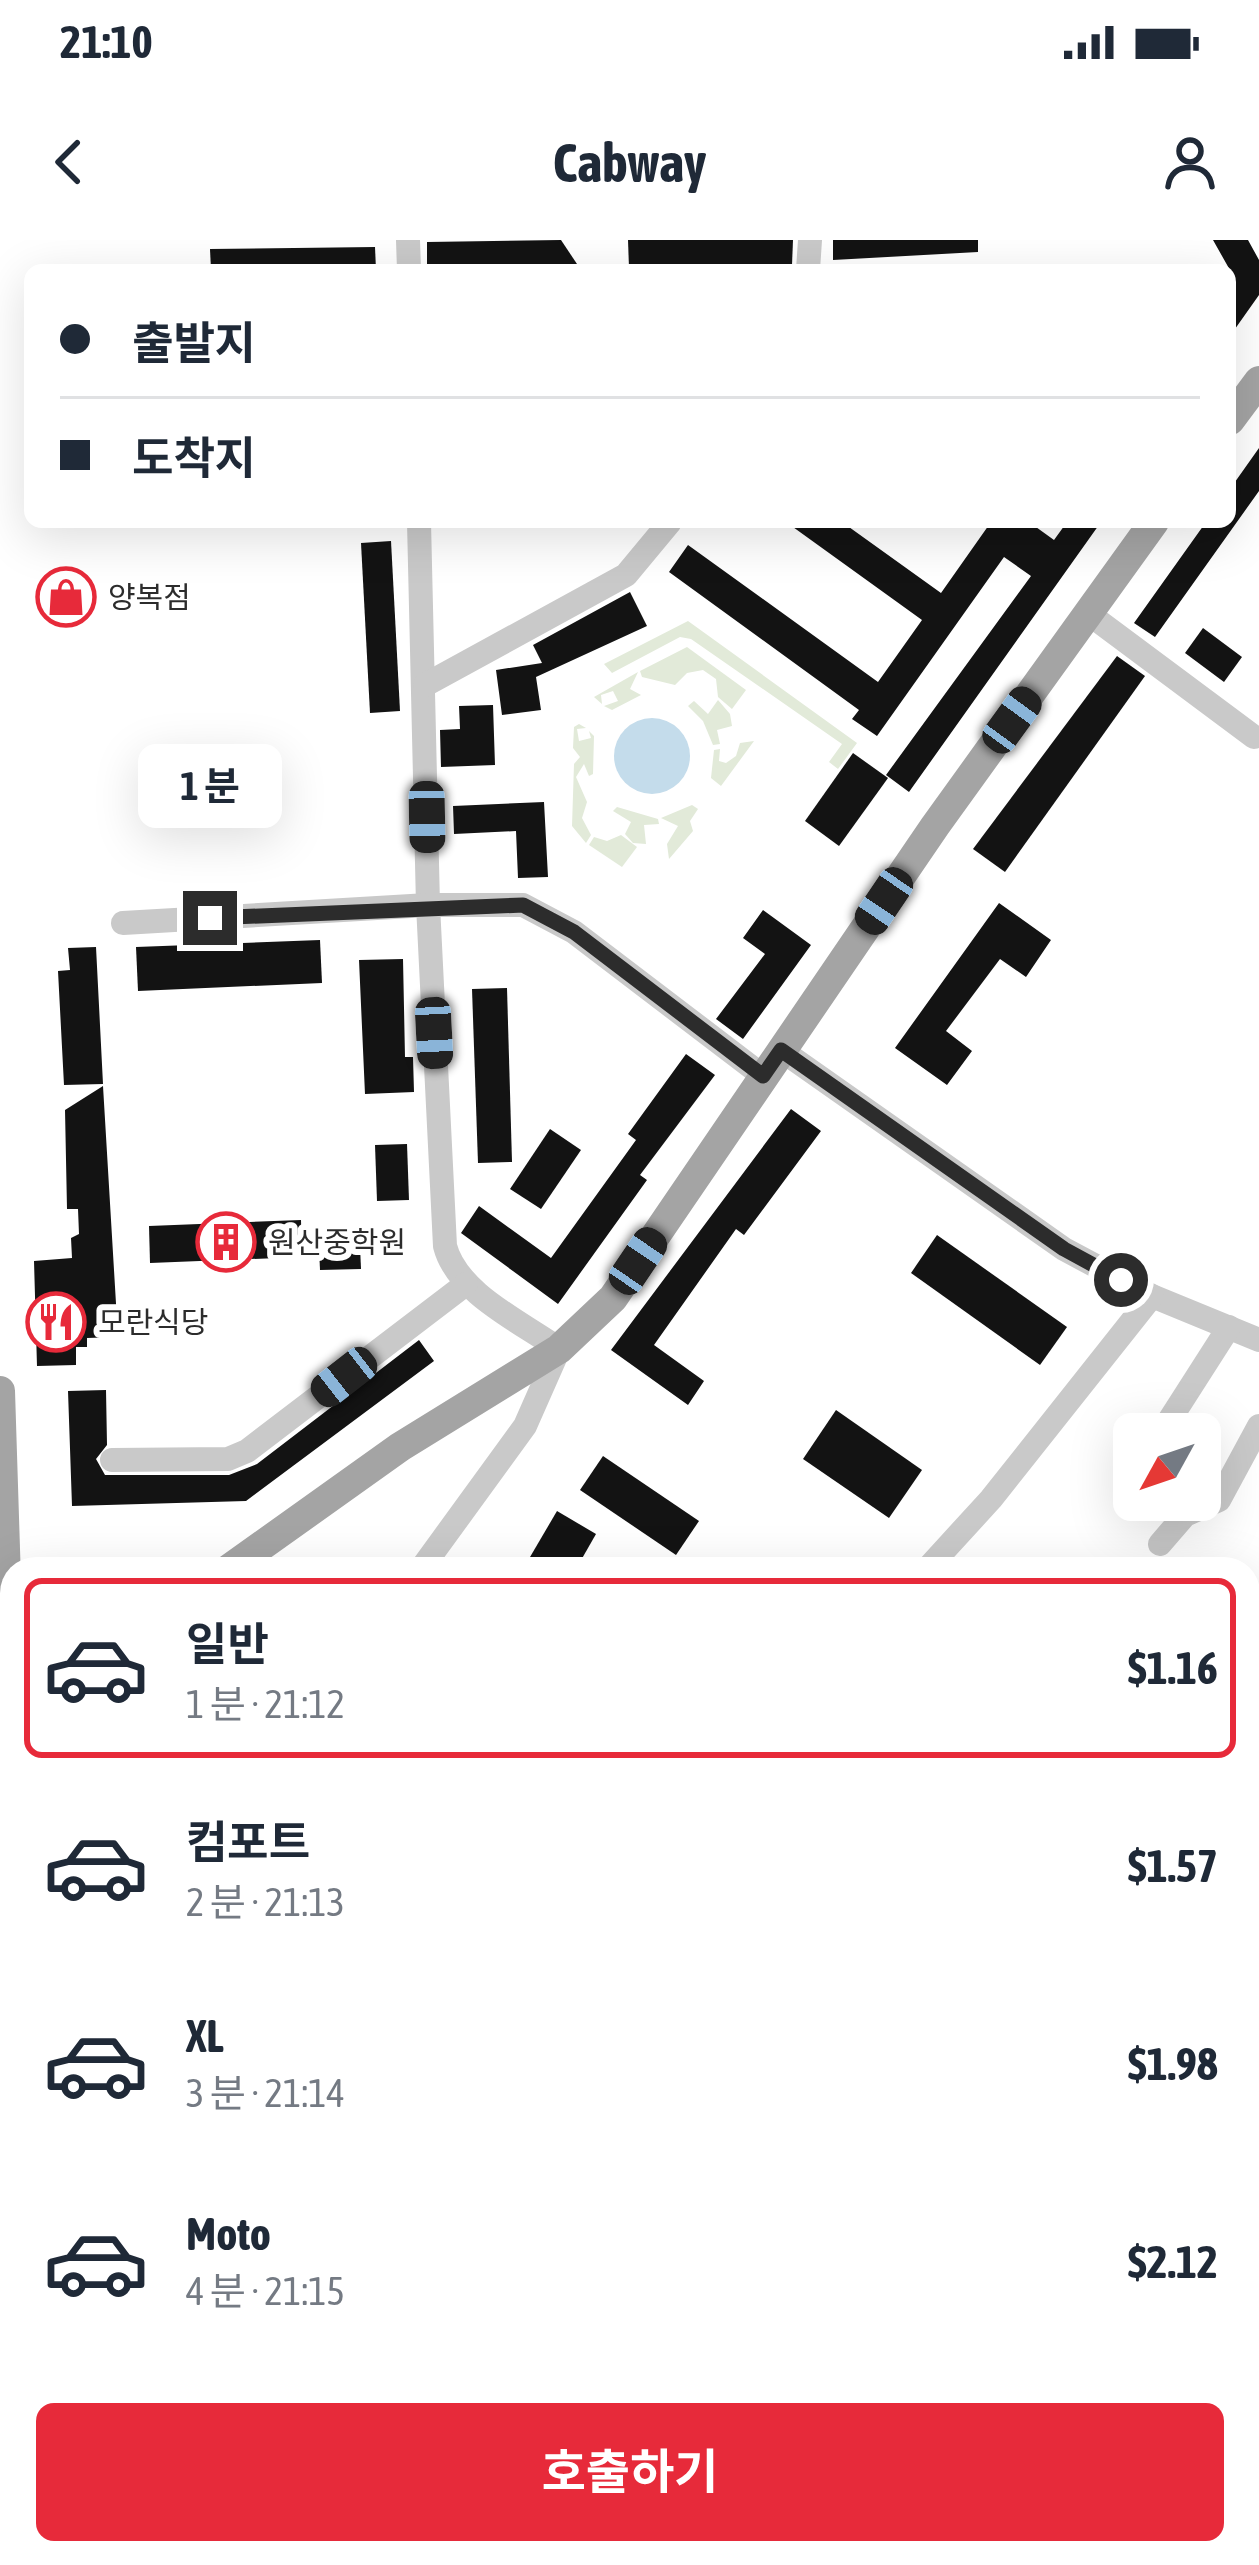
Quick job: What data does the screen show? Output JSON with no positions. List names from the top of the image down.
{
  "places": {
    "shop": ["양복점"],
    "building": ["원산중학원"],
    "restaurant": ["모란식당"]
  },
  "north": "bottom left",
  "page": {
    "status": "21:10",
    "header": "Cabway",
    "banner": ["출발지", "도착지"],
    "bubble": "1 분",
    "list": [
      {
        "name": "일반",
        "note": "1 분 · 21:12",
        "value": "$1.16"
      },
      {
        "name": "컴포트",
        "note": "2 분 · 21:13",
        "value": "$1.57"
      },
      {
        "name": "XL",
        "note": "3 분 · 21:14",
        "value": "$1.98"
      },
      {
        "name": "Moto",
        "note": "4 분 · 21:15",
        "value": "$2.12"
      }
    ],
    "buttons": "호출하기"
  }
}
